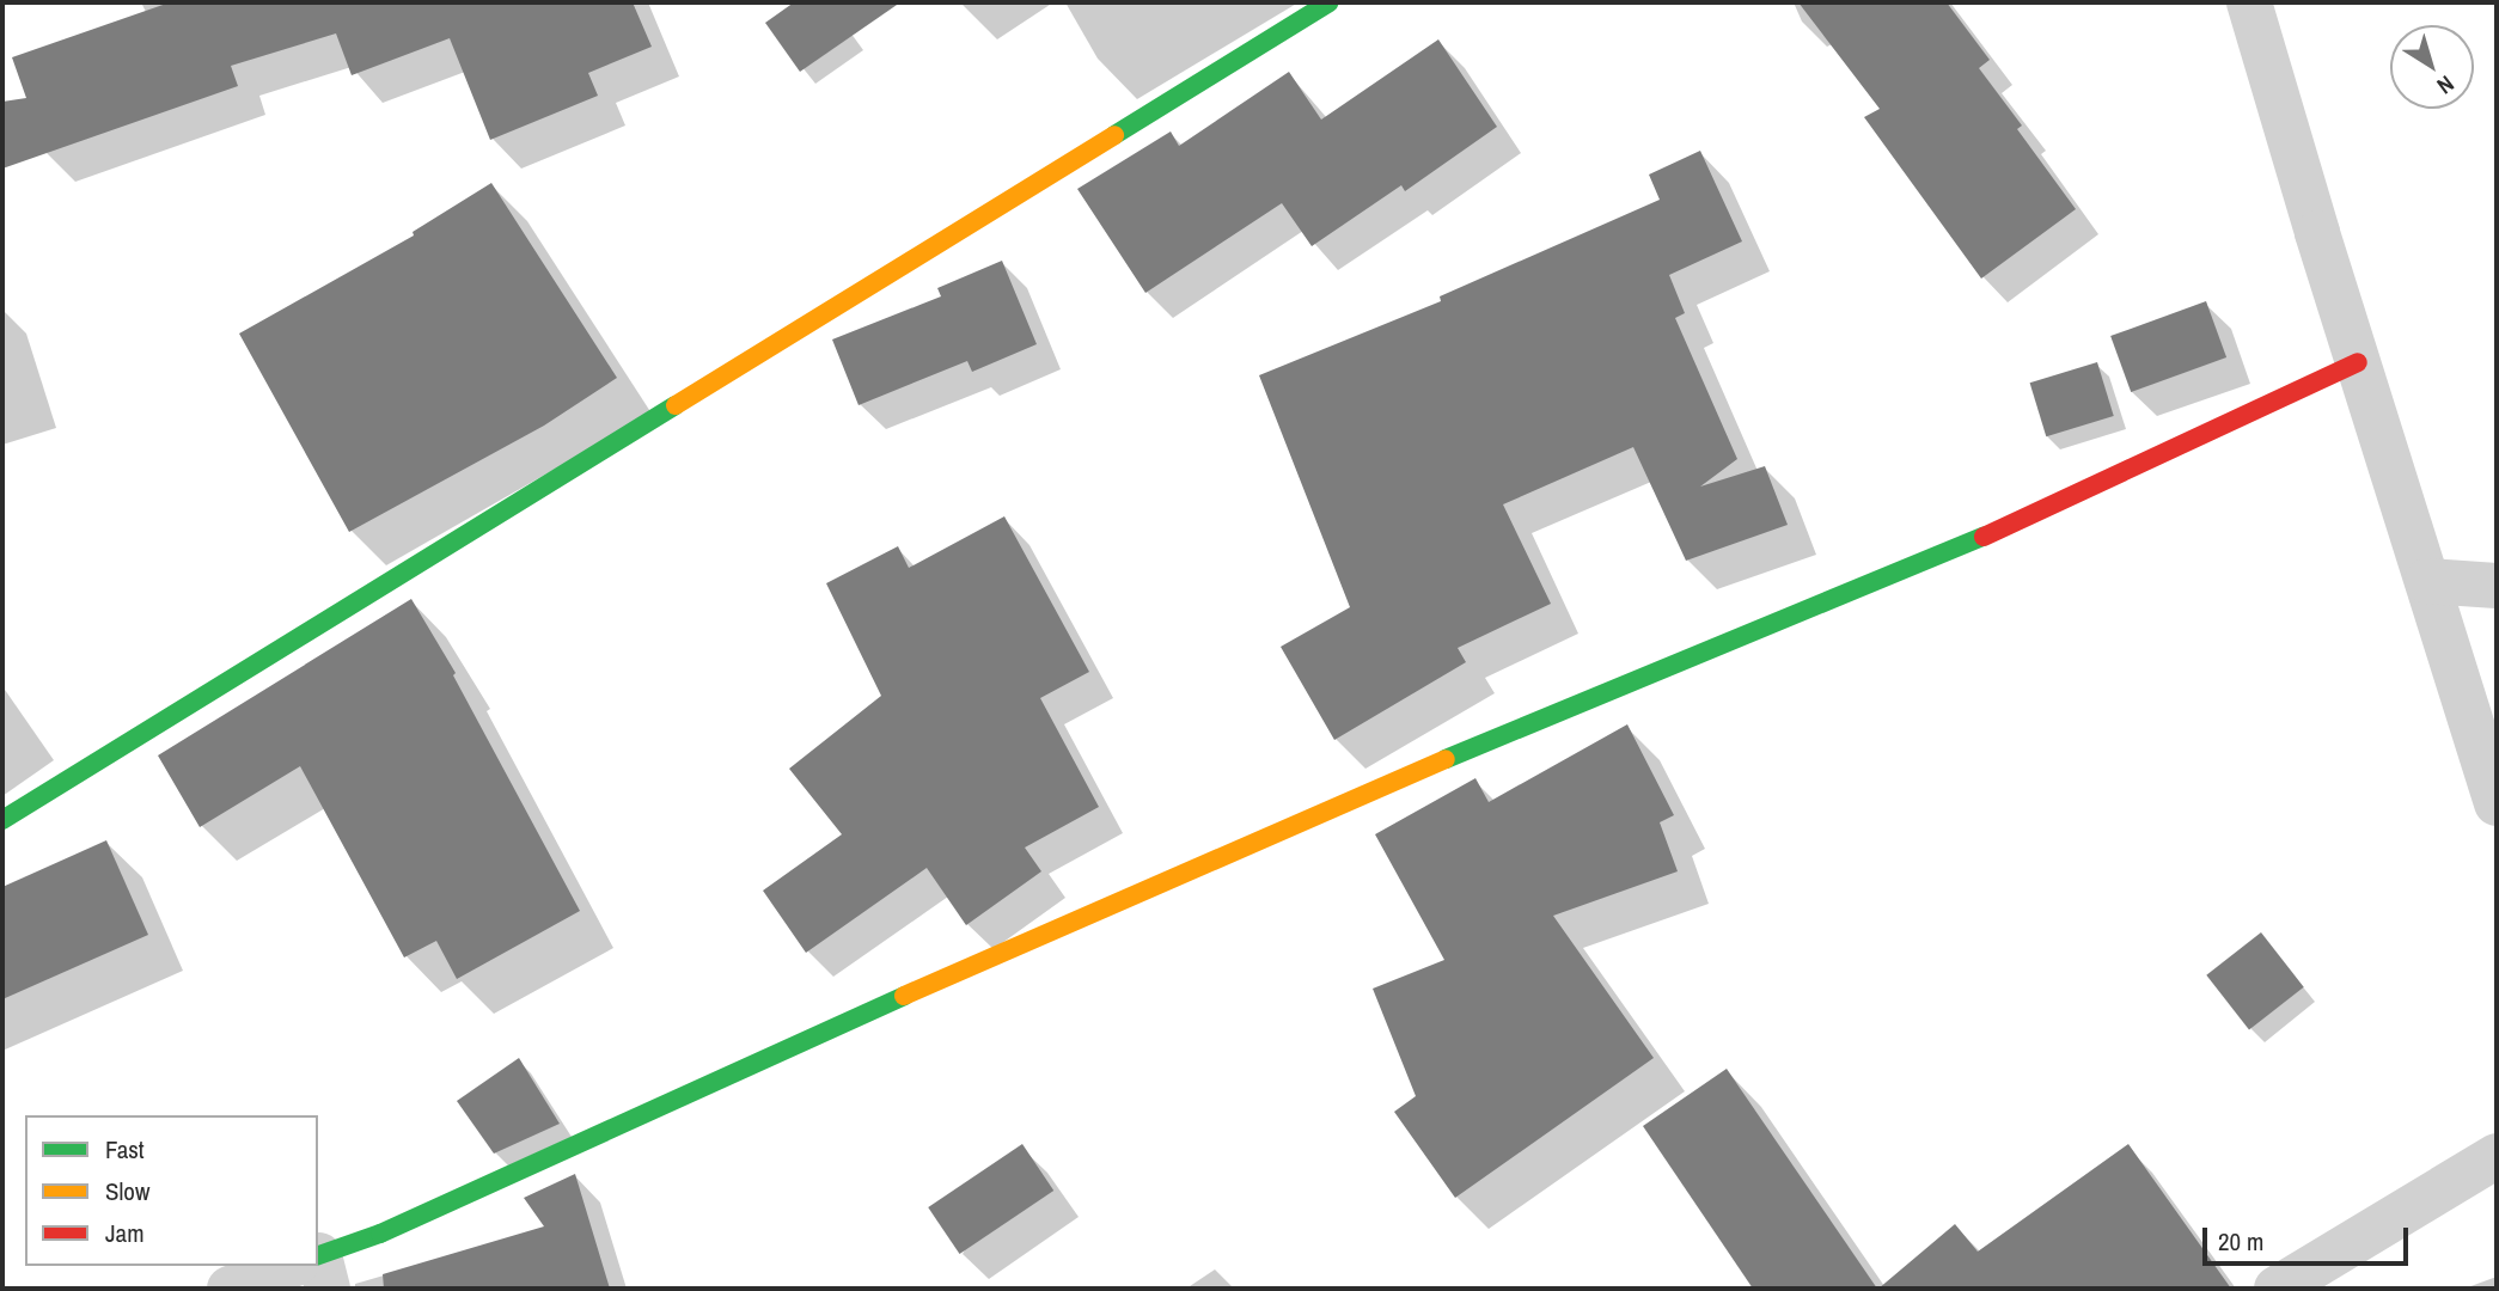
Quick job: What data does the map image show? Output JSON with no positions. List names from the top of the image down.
{
  "legend": ["Fast", "Slow", "Jam"],
  "scale_bar": "20 m",
  "north": "bottom right"
}
